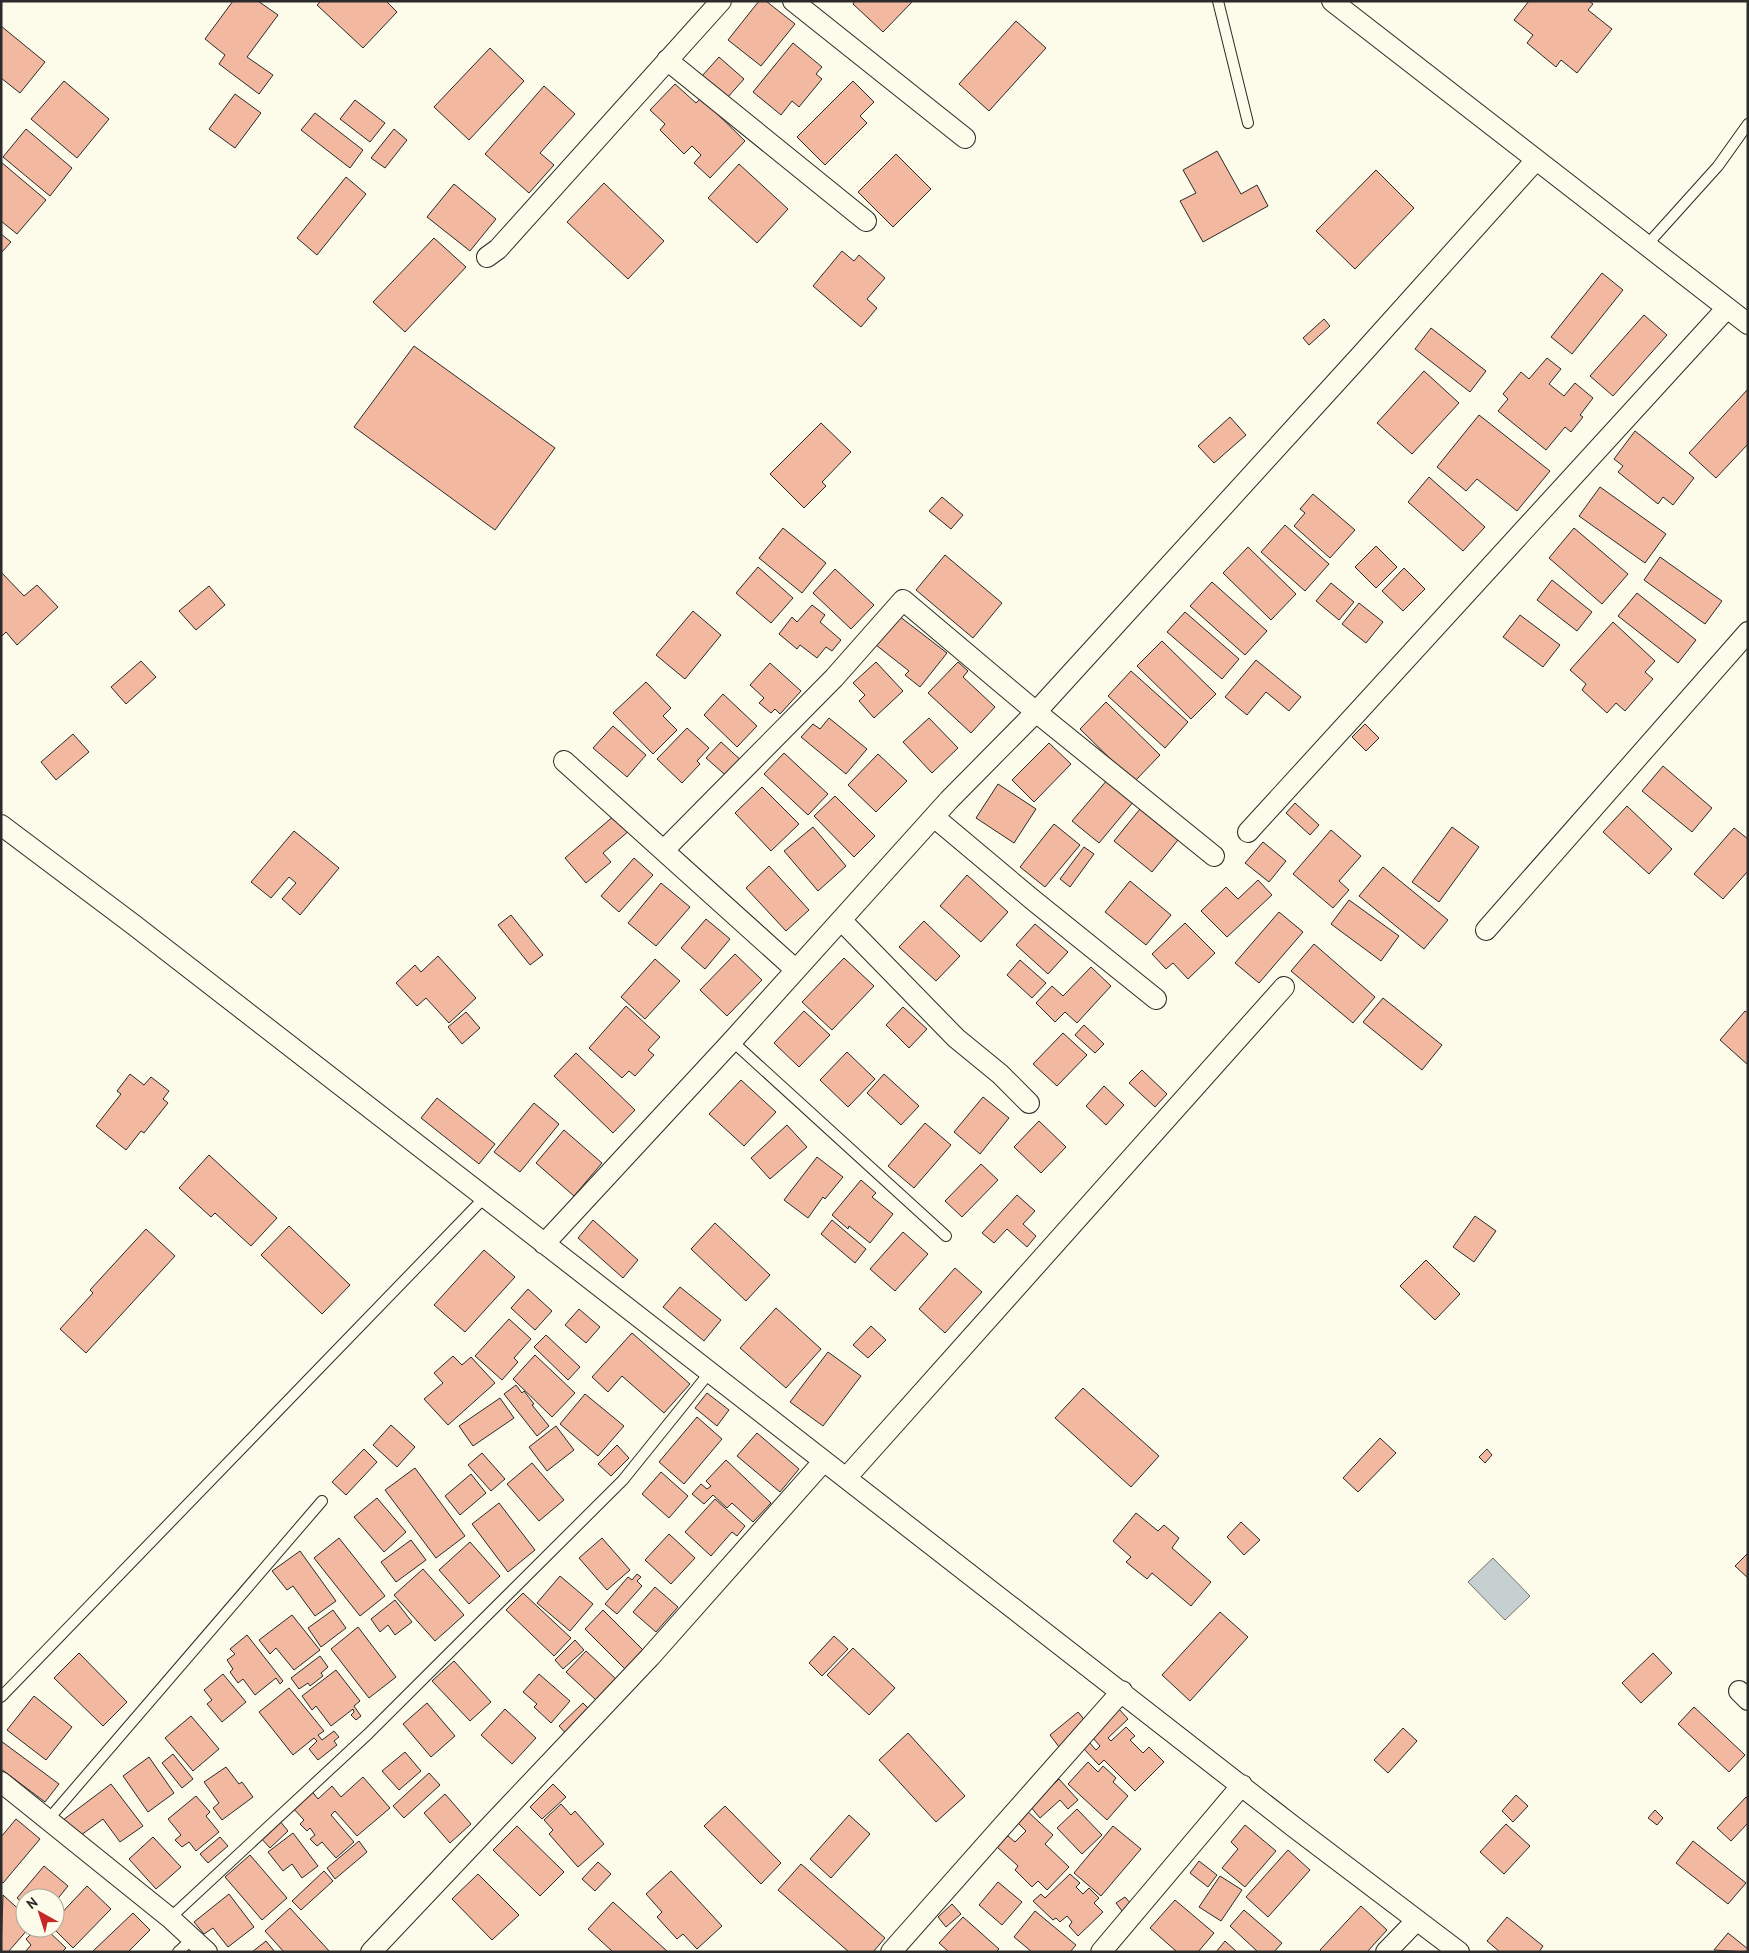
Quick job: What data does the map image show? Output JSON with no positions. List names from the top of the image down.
{
  "north": "top left"
}
